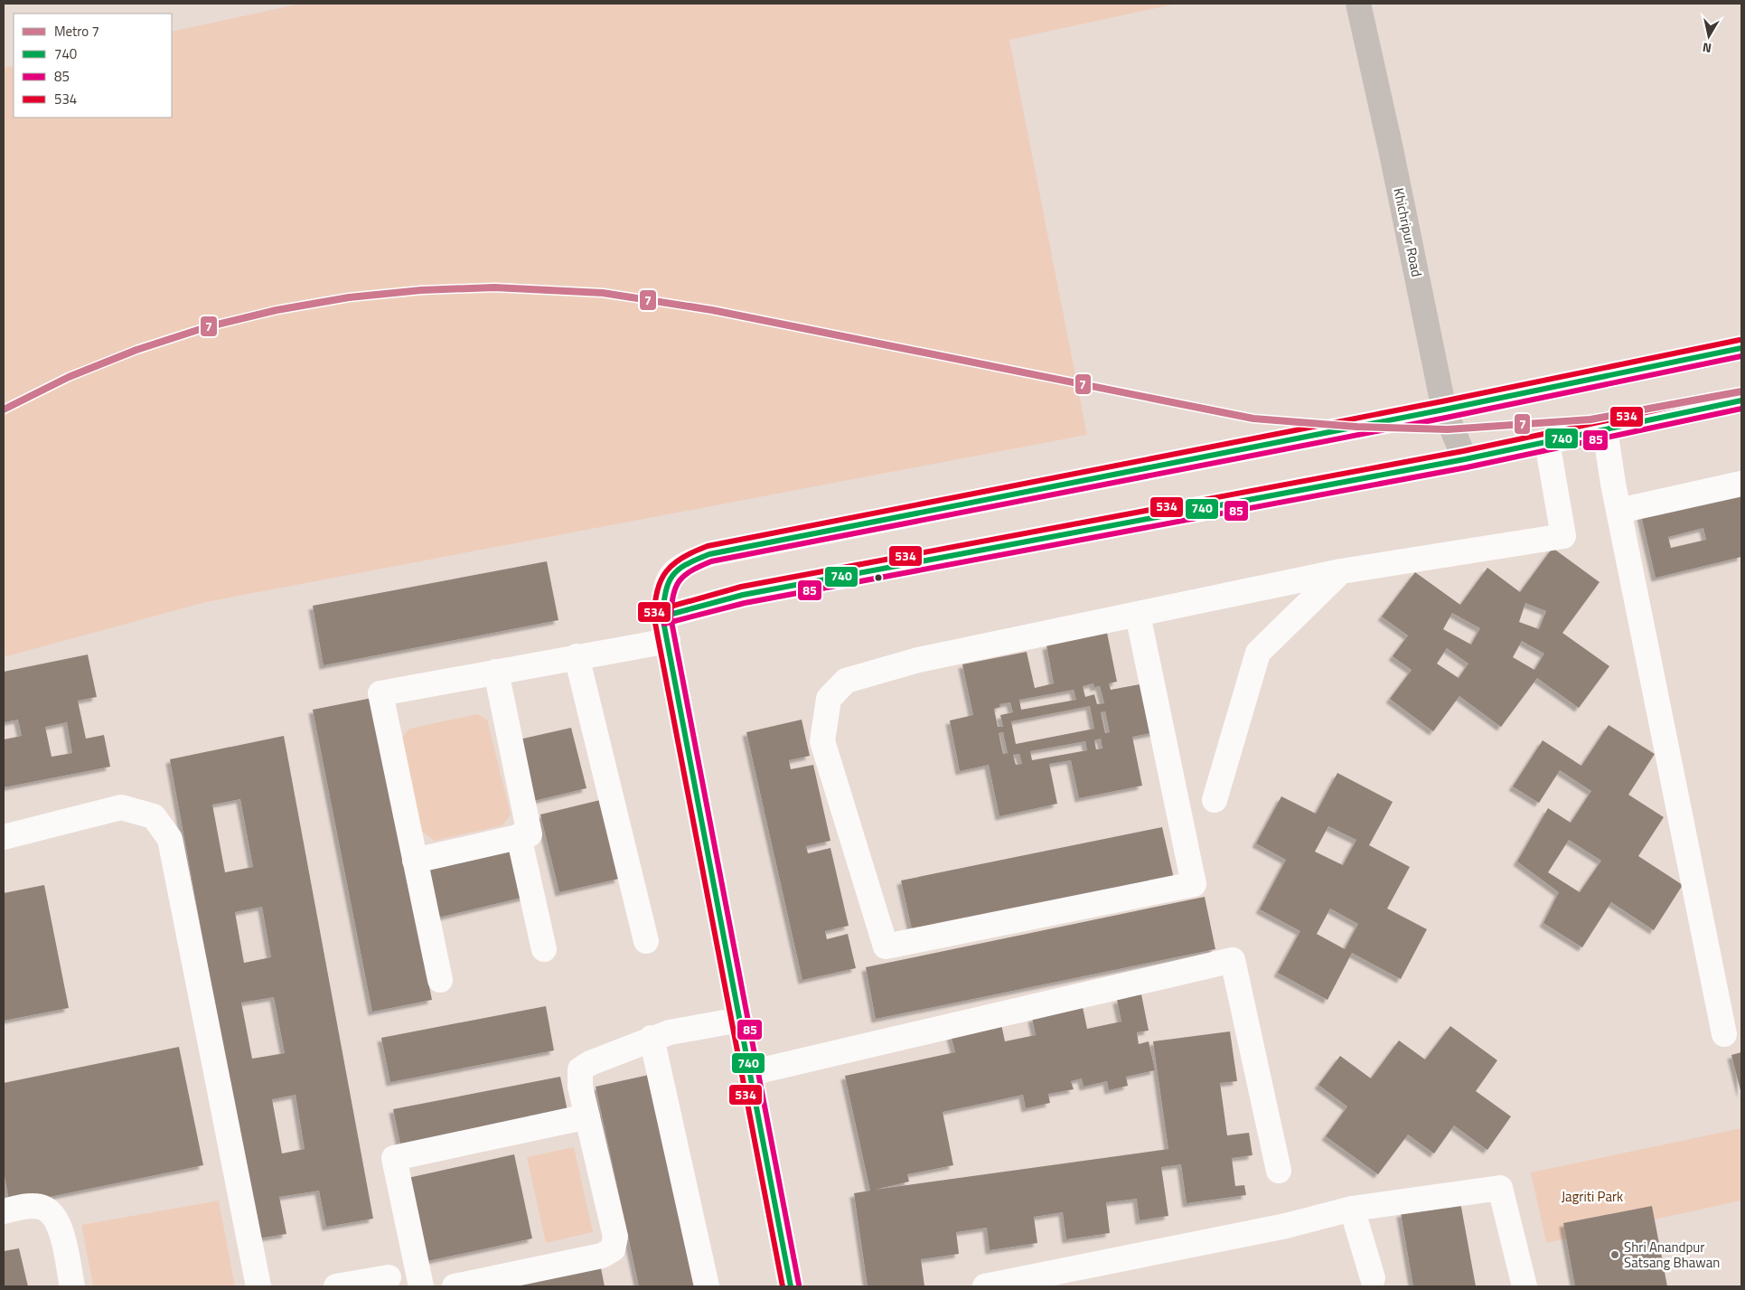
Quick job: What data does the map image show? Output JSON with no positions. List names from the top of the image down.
{
  "streets": {
    "main road": ["Khichripur Road"]
  },
  "parks": ["Jagriti Park"],
  "places": ["Shri Anandpur Satsang Bhawan"],
  "lines": [
    "metro line 7",
    "transit line 534",
    "transit line 740",
    "transit line 85"
  ],
  "legend": [
    "Metro 7",
    "740",
    "85",
    "534"
  ],
  "north": "bottom"
}
